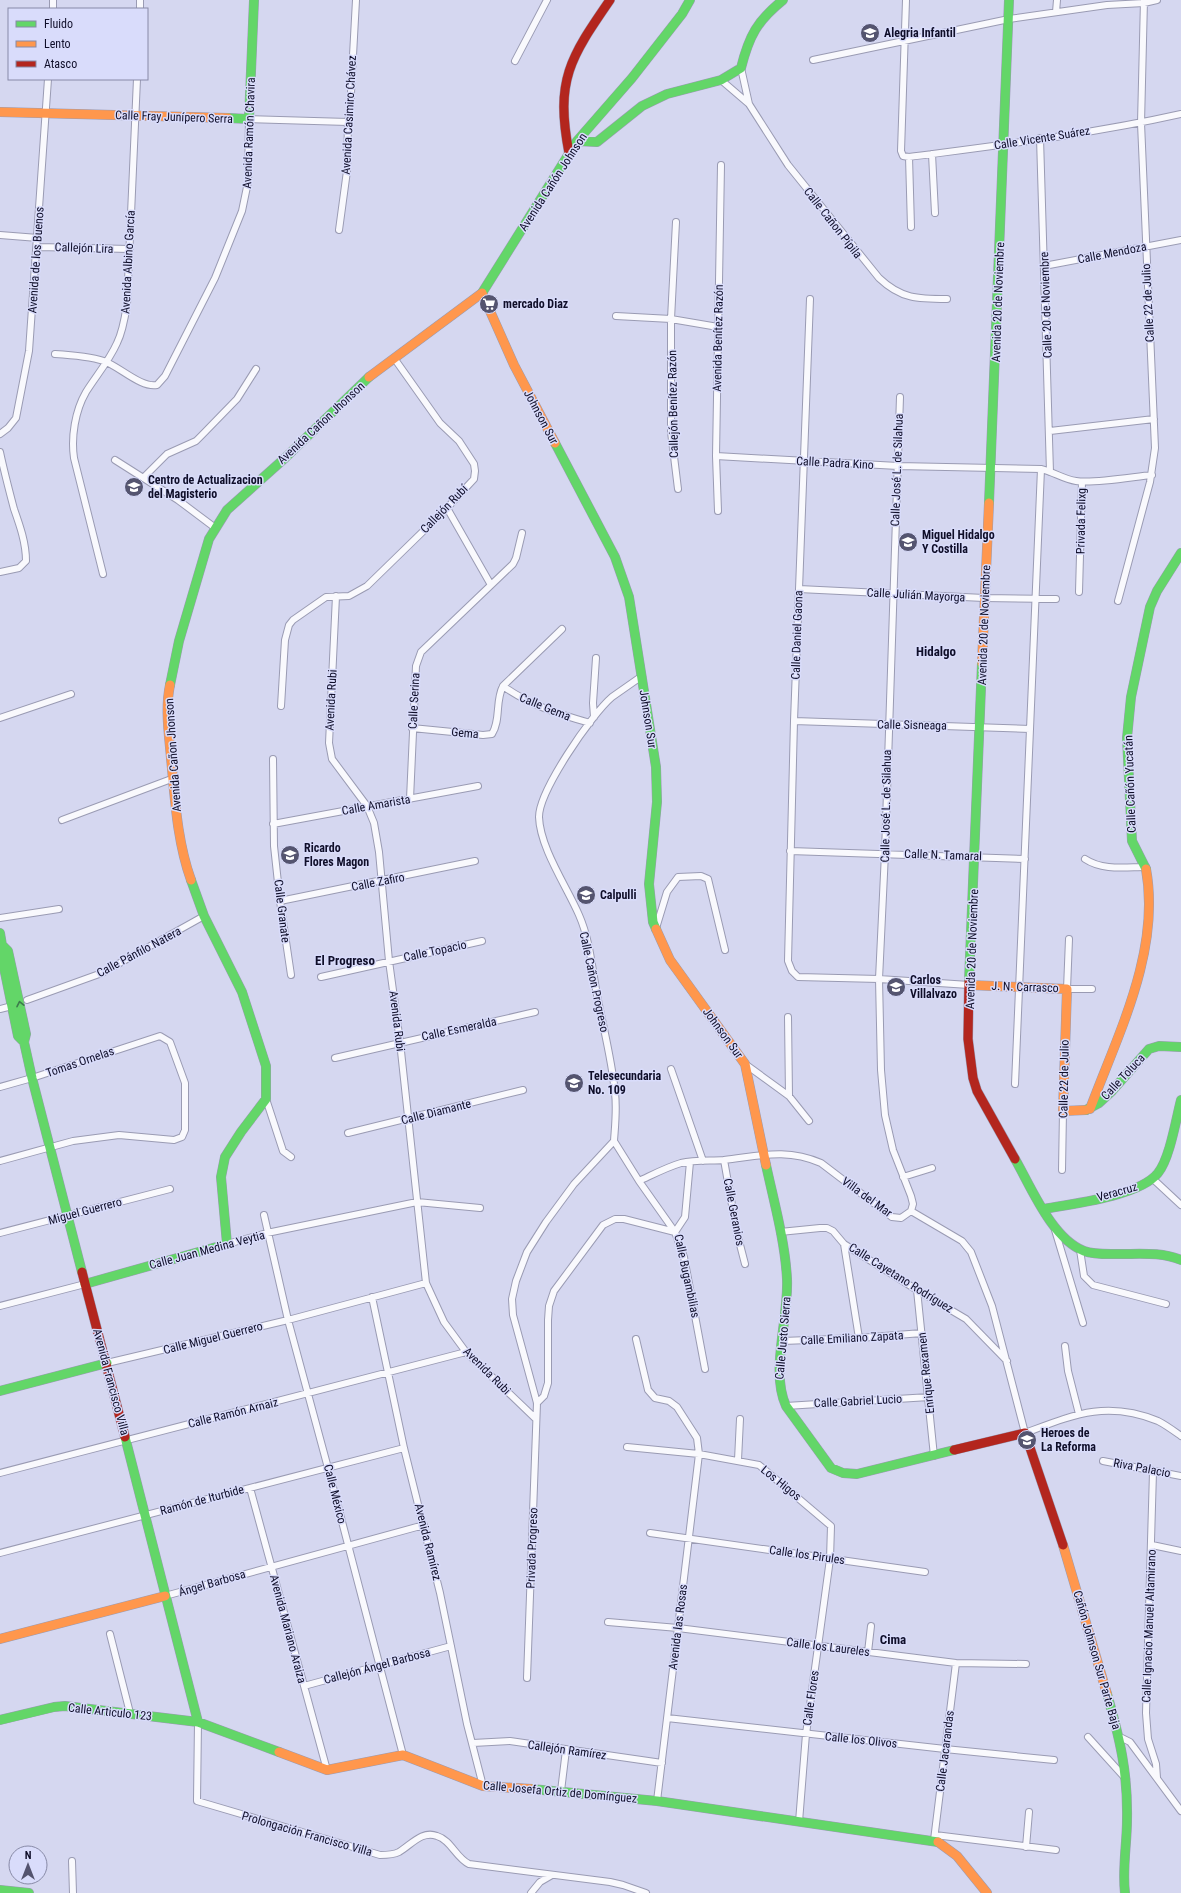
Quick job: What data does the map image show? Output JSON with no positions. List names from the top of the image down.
{
  "streets": {
    "street": [
      "Avenida Casimiro Chávez",
      "Calle Fray Junípero Serra",
      "Avenida Ramón Chavira",
      "Calle Vicente Suárez",
      "Avenida Cañón Johnson",
      "Calle Cañon Pípila",
      "Callejón Lira",
      "Calle Mendoza",
      "Avenida de los Buenos",
      "Avenida Albino García",
      "Avenida 20 de Noviembre",
      "Calle 22 de Julio",
      "Calle 20 de Noviembre",
      "Avenida Benítez Razón",
      "Callejón Benítez Razón",
      "Johnson Sur",
      "Avenida Cañon Jhonson",
      "Calle Padra Kino",
      "Calle José L. de Silahua",
      "Callejón Rubí",
      "Privada Felixg",
      "Calle Julián Mayorga",
      "Calle Daniel Gaona",
      "Avenida Rubi",
      "Calle Serina",
      "Calle Gema",
      "Calle Sisneaga",
      "Gema",
      "Calle Cañón Yucatán",
      "Calle Amarista",
      "Calle N. Tamaral",
      "Calle Zafiro",
      "Calle Granate",
      "Calle Topacio",
      "Calle Pánfilo Natera",
      "Calle Cañon Progreso",
      "J. N. Carrasco",
      "Calle Esmeralda",
      "Tomas Ornelas",
      "Calle Toluca",
      "Calle Diamante",
      "Veracruz",
      "Villa del Mar",
      "Miguel Guerrero",
      "Calle Geranios",
      "Calle Juan Medina Veytia",
      "Calle Bugambilias",
      "Calle Cayetano Rodríguez",
      "Calle Miguel Guerrero",
      "Calle Justo Sierra",
      "Calle Emiliano Zapata",
      "Enrique Rexamen",
      "Avenida Francisco Villa",
      "Calle Gabriel Lucio",
      "Calle Ramón Arnaiz",
      "Riva Palacio",
      "Los Higos",
      "Calle México",
      "Ramón de Iturbide",
      "Avenida Ramírez",
      "Privada Progreso",
      "Calle los Pirules",
      "Ángel Barbosa",
      "Calle Ignacio Manuel Altamirano",
      "Avenida las Rosas",
      "Avenida Mariano Araiza",
      "Calle los Laureles",
      "Cañón Johnson Sur Parte Baja",
      "Callejón Ángel Barbosa",
      "Calle Flores",
      "Calle Articulo 123",
      "Calle los Olivos",
      "Callejón Ramírez",
      "Calle Jacarandas",
      "Calle Josefa Ortiz de Domínguez",
      "Prolongación Francisco Villa"
    ]
  },
  "crossings": [
    ["Avenida Casimiro Chávez", "Calle Fray Junípero Serra"],
    ["Calle Fray Junípero Serra", "Avenida Ramón Chavira"],
    ["Calle Fray Junípero Serra", "Avenida de los Buenos"],
    ["Calle Fray Junípero Serra", "Avenida Albino García"],
    ["Avenida Ramón Chavira", "Avenida Albino García"],
    ["Calle Vicente Suárez", "Avenida 20 de Noviembre"],
    ["Calle Vicente Suárez", "Calle 22 de Julio"],
    ["Calle Vicente Suárez", "Calle 20 de Noviembre"],
    ["Avenida Cañón Johnson", "Johnson Sur"],
    ["Avenida Cañón Johnson", "Avenida Cañon Jhonson"],
    ["Callejón Lira", "Avenida de los Buenos"],
    ["Callejón Lira", "Avenida Albino García"],
    ["Calle Mendoza", "Calle 22 de Julio"],
    ["Calle Mendoza", "Calle 20 de Noviembre"],
    ["Avenida 20 de Noviembre", "Calle Padra Kino"],
    ["Avenida 20 de Noviembre", "Calle Julián Mayorga"],
    ["Avenida 20 de Noviembre", "Calle Sisneaga"],
    ["Avenida 20 de Noviembre", "Calle N. Tamaral"],
    ["Avenida 20 de Noviembre", "J. N. Carrasco"],
    ["Avenida 20 de Noviembre", "Veracruz"],
    ["Calle 22 de Julio", "J. N. Carrasco"],
    ["Calle 20 de Noviembre", "Calle Padra Kino"],
    ["Calle 20 de Noviembre", "Privada Felixg"],
    ["Avenida Benítez Razón", "Calle Padra Kino"],
    ["Johnson Sur", "Avenida Cañon Jhonson"],
    ["Johnson Sur", "Calle Cañon Progreso"],
    ["Johnson Sur", "Calle Justo Sierra"],
    ["Avenida Cañon Jhonson", "Callejón Rubí"],
    ["Avenida Cañon Jhonson", "Calle Pánfilo Natera"],
    ["Calle Padra Kino", "Calle José L. de Silahua"],
    ["Calle Padra Kino", "Privada Felixg"],
    ["Calle Padra Kino", "Calle Daniel Gaona"],
    ["Calle José L. de Silahua", "Calle Julián Mayorga"],
    ["Calle José L. de Silahua", "Calle Sisneaga"],
    ["Calle José L. de Silahua", "Calle N. Tamaral"],
    ["Calle José L. de Silahua", "J. N. Carrasco"],
    ["Calle José L. de Silahua", "Villa del Mar"],
    ["Callejón Rubí", "Avenida Rubi"],
    ["Calle Julián Mayorga", "Calle Daniel Gaona"],
    ["Calle Daniel Gaona", "Calle Sisneaga"],
    ["Calle Daniel Gaona", "Calle N. Tamaral"],
    ["Calle Daniel Gaona", "J. N. Carrasco"],
    ["Avenida Rubi", "Calle Amarista"],
    ["Avenida Rubi", "Calle Zafiro"],
    ["Avenida Rubi", "Calle Topacio"],
    ["Avenida Rubi", "Calle Esmeralda"],
    ["Avenida Rubi", "Calle Diamante"],
    ["Avenida Rubi", "Calle Juan Medina Veytia"],
    ["Avenida Rubi", "Calle Miguel Guerrero"],
    ["Avenida Rubi", "Calle Ramón Arnaiz"],
    ["Avenida Rubi", "Privada Progreso"],
    ["Calle Serina", "Gema"],
    ["Calle Serina", "Calle Amarista"],
    ["Calle Gema", "Gema"],
    ["Calle Gema", "Calle Cañon Progreso"],
    ["Calle Cañón Yucatán", "Calle Toluca"],
    ["Calle Amarista", "Calle Granate"],
    ["Calle Zafiro", "Calle Granate"],
    ["Tomas Ornelas", "Avenida Francisco Villa"],
    ["Villa del Mar", "Calle Geranios"],
    ["Villa del Mar", "Calle Bugambilias"],
    ["Villa del Mar", "Calle Cayetano Rodríguez"],
    ["Villa del Mar", "Calle Justo Sierra"],
    ["Villa del Mar", "Cañón Johnson Sur Parte Baja"],
    ["Miguel Guerrero", "Avenida Francisco Villa"],
    ["Calle Juan Medina Veytia", "Avenida Francisco Villa"],
    ["Calle Juan Medina Veytia", "Calle México"],
    ["Calle Cayetano Rodríguez", "Calle Justo Sierra"],
    ["Calle Cayetano Rodríguez", "Enrique Rexamen"],
    ["Calle Miguel Guerrero", "Avenida Francisco Villa"],
    ["Calle Miguel Guerrero", "Calle México"],
    ["Calle Miguel Guerrero", "Avenida Ramírez"],
    ["Calle Justo Sierra", "Calle Emiliano Zapata"],
    ["Calle Justo Sierra", "Enrique Rexamen"],
    ["Calle Justo Sierra", "Calle Gabriel Lucio"],
    ["Calle Justo Sierra", "Cañón Johnson Sur Parte Baja"],
    ["Calle Emiliano Zapata", "Enrique Rexamen"],
    ["Enrique Rexamen", "Calle Gabriel Lucio"],
    ["Avenida Francisco Villa", "Calle Ramón Arnaiz"],
    ["Avenida Francisco Villa", "Ramón de Iturbide"],
    ["Avenida Francisco Villa", "Ángel Barbosa"],
    ["Avenida Francisco Villa", "Calle Articulo 123"],
    ["Avenida Francisco Villa", "Prolongación Francisco Villa"],
    ["Calle Ramón Arnaiz", "Calle México"],
    ["Calle Ramón Arnaiz", "Avenida Ramírez"],
    ["Riva Palacio", "Calle Ignacio Manuel Altamirano"],
    ["Los Higos", "Avenida las Rosas"],
    ["Los Higos", "Calle Flores"],
    ["Calle México", "Ramón de Iturbide"],
    ["Calle México", "Ángel Barbosa"],
    ["Calle México", "Callejón Ángel Barbosa"],
    ["Calle México", "Calle Josefa Ortiz de Domínguez"],
    ["Ramón de Iturbide", "Avenida Ramírez"],
    ["Ramón de Iturbide", "Avenida Mariano Araiza"],
    ["Avenida Ramírez", "Ángel Barbosa"],
    ["Avenida Ramírez", "Callejón Ángel Barbosa"],
    ["Avenida Ramírez", "Callejón Ramírez"],
    ["Avenida Ramírez", "Calle Josefa Ortiz de Domínguez"],
    ["Calle los Pirules", "Avenida las Rosas"],
    ["Calle los Pirules", "Calle Flores"],
    ["Ángel Barbosa", "Avenida Mariano Araiza"],
    ["Avenida las Rosas", "Calle los Laureles"],
    ["Avenida las Rosas", "Calle los Olivos"],
    ["Avenida las Rosas", "Callejón Ramírez"],
    ["Avenida las Rosas", "Calle Josefa Ortiz de Domínguez"],
    ["Avenida Mariano Araiza", "Callejón Ángel Barbosa"],
    ["Calle los Laureles", "Calle Flores"],
    ["Calle los Laureles", "Calle Jacarandas"],
    ["Calle Flores", "Calle los Olivos"],
    ["Calle Flores", "Calle Josefa Ortiz de Domínguez"],
    ["Calle Articulo 123", "Prolongación Francisco Villa"],
    ["Calle los Olivos", "Calle Jacarandas"],
    ["Calle Jacarandas", "Calle Josefa Ortiz de Domínguez"]
  ],
  "districts": ["Hidalgo", "El Progreso", "Cima"],
  "places": {
    "school or university": [
      "Alegria Infantil",
      "Centro de Actualizacion del Magisterio",
      "Miguel Hidalgo Y Costilla",
      "Ricardo Flores Magon",
      "Calpulli",
      "Carlos Villalvazo",
      "Telesecundaria No. 109",
      "Heroes de La Reforma"
    ],
    "supermarket": ["mercado Diaz"]
  },
  "legend": ["Fluido", "Lento", "Atasco"],
  "north": "top"
}
